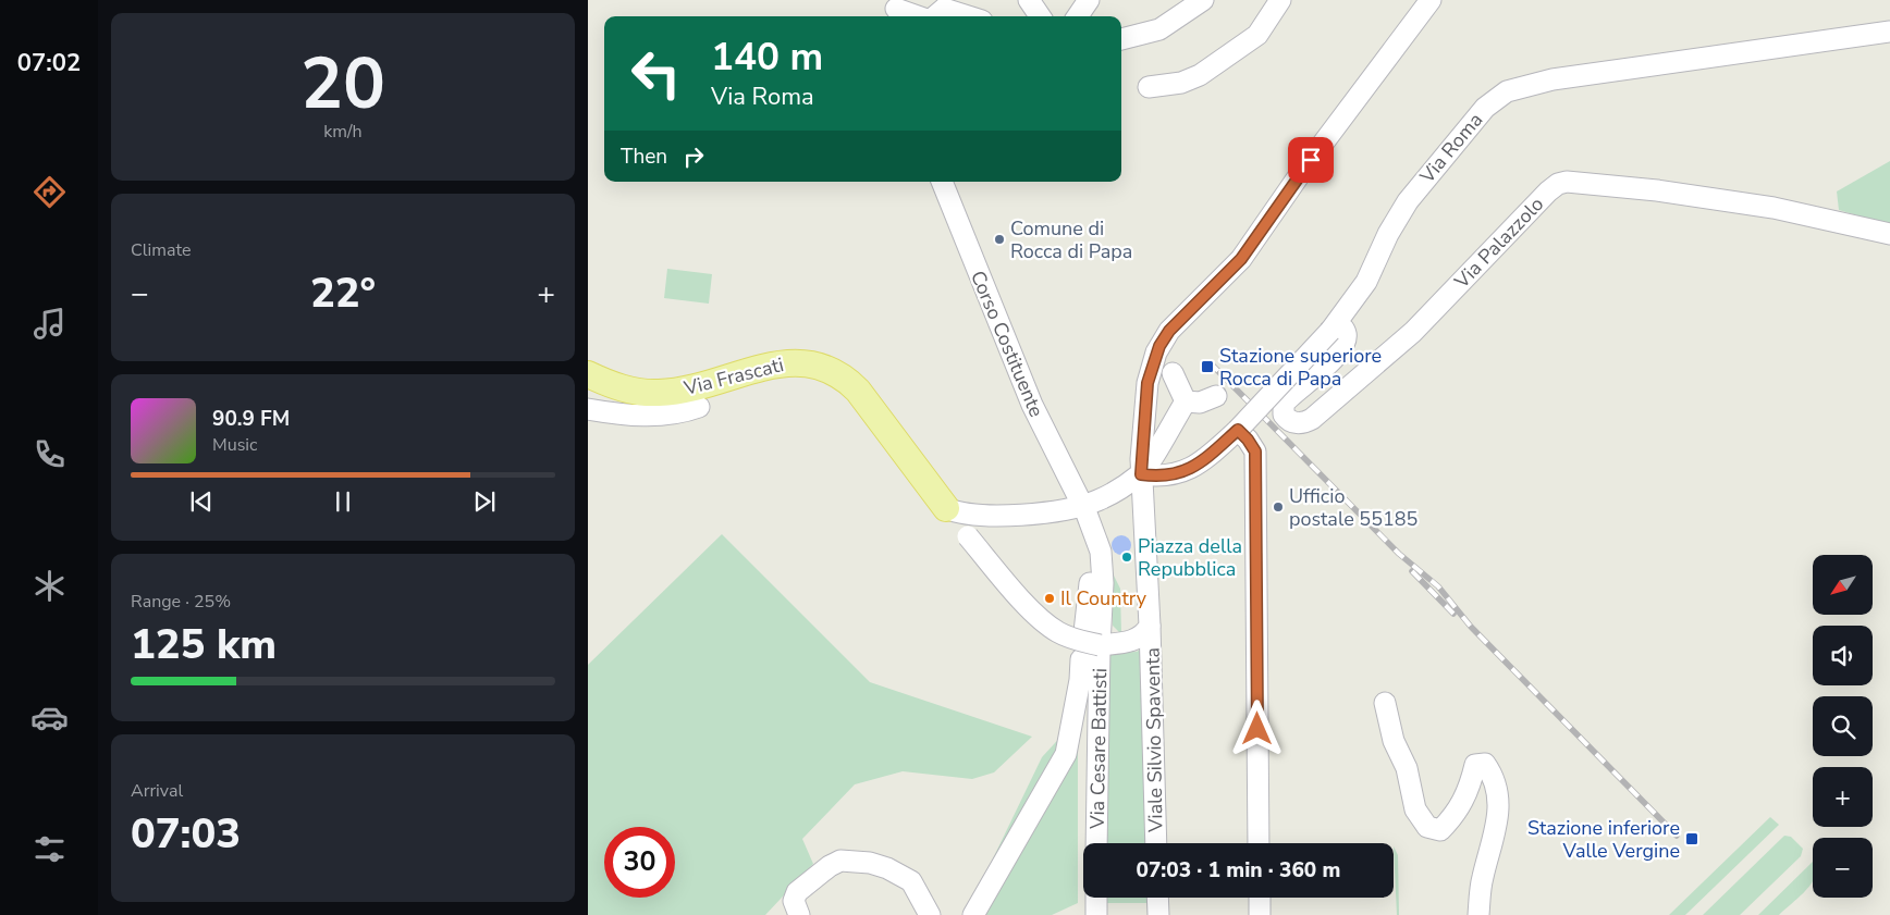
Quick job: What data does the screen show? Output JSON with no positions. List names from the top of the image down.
{
  "streets": {
    "main road": ["Via Frascati"],
    "street": [
      "Via Roma",
      "Via Palazzolo",
      "Corso Costituente",
      "Viale Silvio Spaventa",
      "Via Cesare Battisti"
    ]
  },
  "crossings": [
    ["Via Roma", "Via Palazzolo"]
  ],
  "places": {
    "other": [
      "Comune di Rocca di Papa",
      "Ufficio postale 55185",
      "Piazza della Repubblica",
      "Il Country"
    ],
    "transit": ["Stazione superiore Rocca di Papa", "Stazione inferiore Valle Vergine"]
  },
  "north": "bottom left",
  "page": {
    "tabs": "07:02",
    "tile": [
      ["20", "km/h"],
      "Climate",
      ["Range · 25%", "125 km"],
      ["Arrival", "07:03"]
    ],
    "turn": ["140 m", "Via Roma"],
    "then": "Then",
    "heat": ["−", "22°", "+"],
    "song": ["90.9 FM", "Music"],
    "map_buttons": ["+", "−"],
    "limit": "30",
    "trip": "07:03 · 1 min · 360 m"
  }
}
